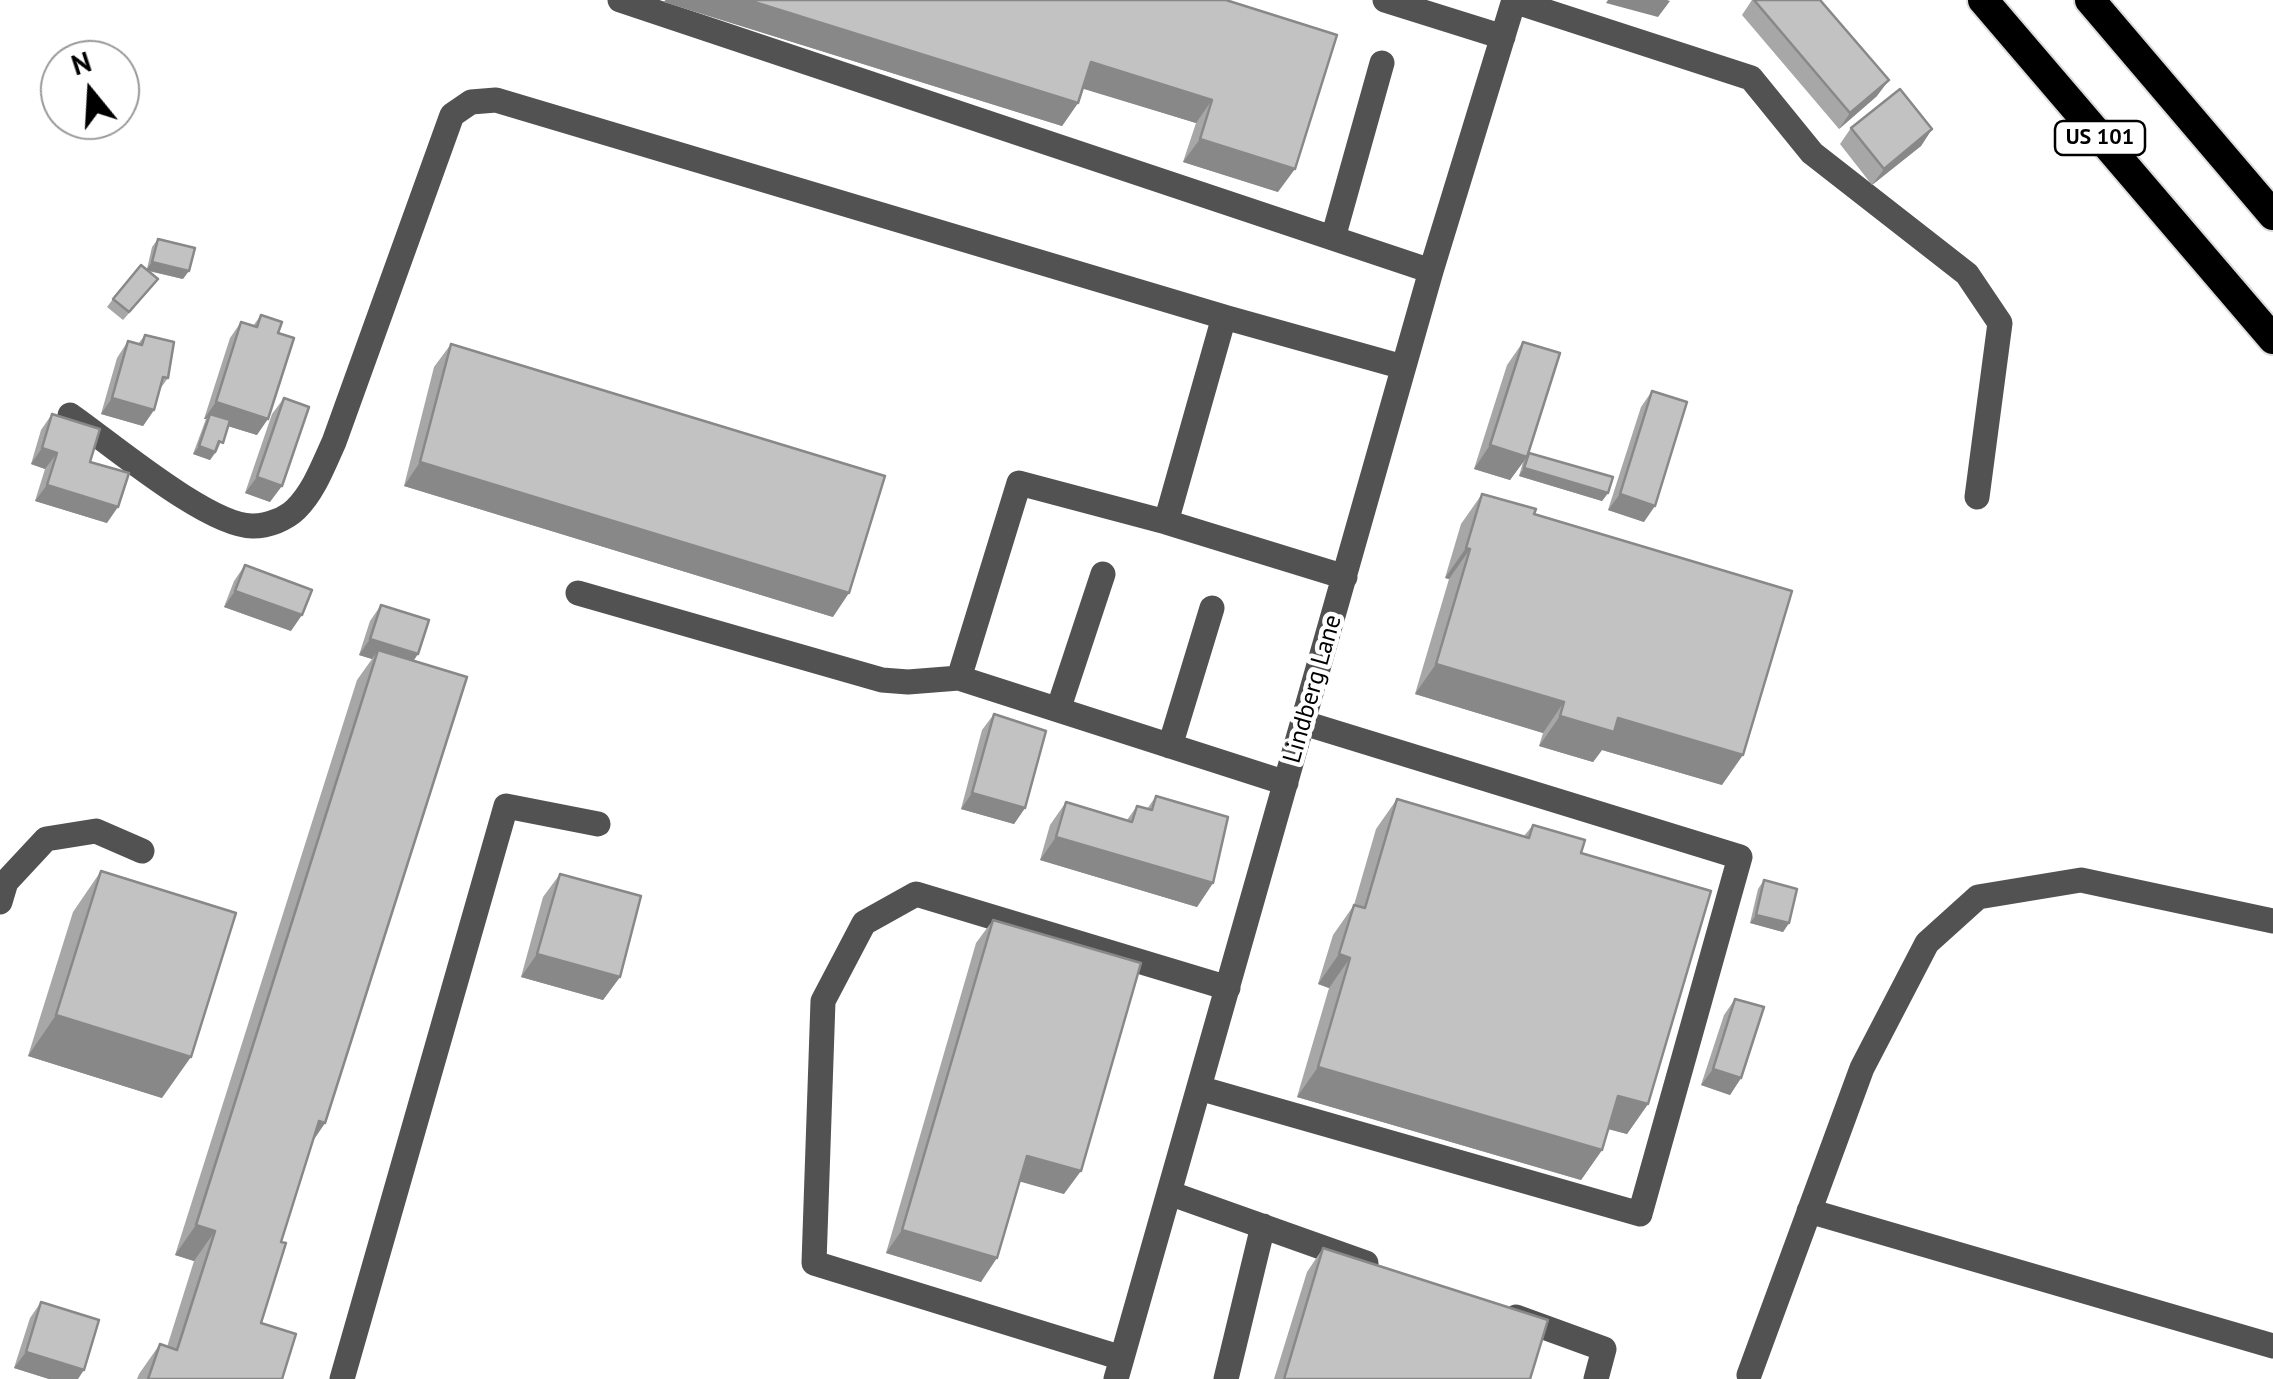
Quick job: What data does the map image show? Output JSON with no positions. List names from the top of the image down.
{
  "streets": {
    "highway": ["US 101"],
    "street": ["Lindberg Lane"]
  },
  "north": "top"
}
